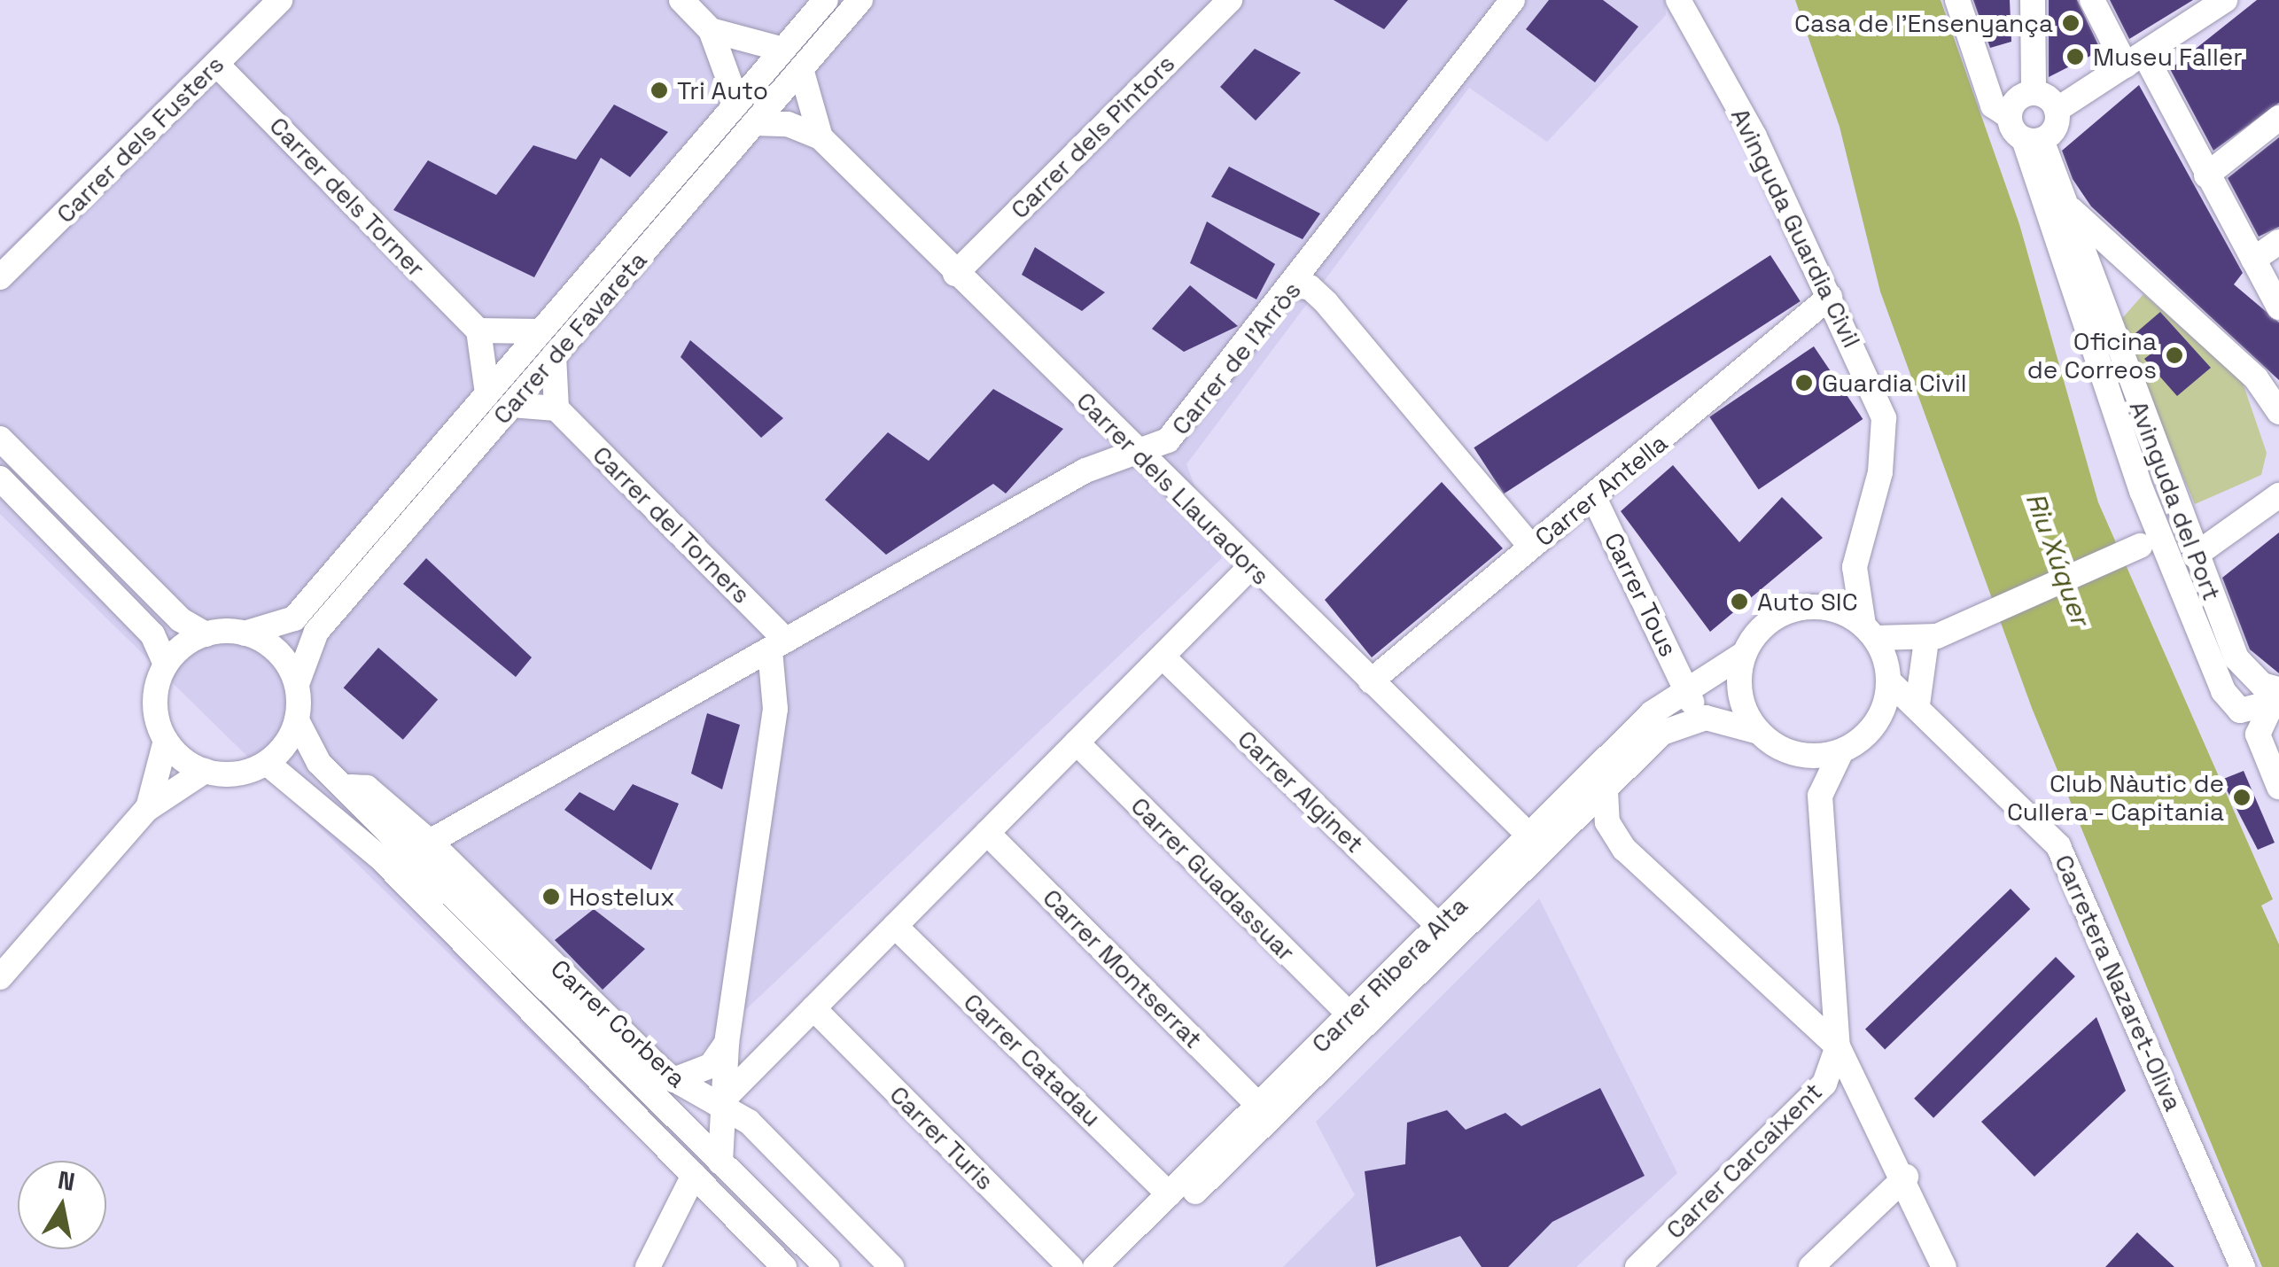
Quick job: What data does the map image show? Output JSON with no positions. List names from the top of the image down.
{
  "streets": {
    "street": [
      "Carrer dels Pintors",
      "Carrer dels Fusters",
      "Carrer dels Torner",
      "Avinguda Guardia Civil",
      "Carrer de Favareta",
      "Carrer de l'Arròs",
      "Carrer dels Llauradors",
      "Carrer Antella",
      "Avinguda del Port",
      "Carrer del Torners",
      "Carrer Tous",
      "Carrer Alginet",
      "Carrer Guadassuar",
      "Carrer Montserrat",
      "Carrer Ribera Alta",
      "Carretera Nazaret-Oliva",
      "Carrer Corbera",
      "Carrer Catadau",
      "Carrer Turis",
      "Carrer Carcaixent"
    ]
  },
  "crossings": [
    ["Carrer dels Pintors", "Carrer dels Llauradors"],
    ["Carrer dels Fusters", "Carrer dels Torner"],
    ["Avinguda Guardia Civil", "Carrer Antella"],
    ["Avinguda Guardia Civil", "Carrer Ribera Alta"],
    ["Avinguda Guardia Civil", "Carretera Nazaret-Oliva"],
    ["Carrer de Favareta", "Carrer dels Llauradors"],
    ["Carrer de l'Arròs", "Carrer dels Llauradors"],
    ["Carrer de l'Arròs", "Carrer del Torners"],
    ["Carrer de l'Arròs", "Carrer Corbera"],
    ["Carrer dels Llauradors", "Carrer Antella"],
    ["Carrer dels Llauradors", "Carrer Ribera Alta"],
    ["Carrer Antella", "Carrer Tous"],
    ["Carrer Tous", "Carrer Ribera Alta"],
    ["Carrer Alginet", "Carrer Ribera Alta"],
    ["Carrer Guadassuar", "Carrer Ribera Alta"],
    ["Carrer Montserrat", "Carrer Ribera Alta"],
    ["Carrer Ribera Alta", "Carretera Nazaret-Oliva"],
    ["Carrer Ribera Alta", "Carrer Catadau"]
  ],
  "water": ["Riu Xúquer"],
  "places": [
    "Casa de l'Ensenyança",
    "Museu Faller",
    "Tri Auto",
    "Oficina de Correos",
    "Guardia Civil",
    "Auto SIC",
    "Club Nàutic de Cullera - Capitania",
    "Hostelux"
  ],
  "north": "top"
}
